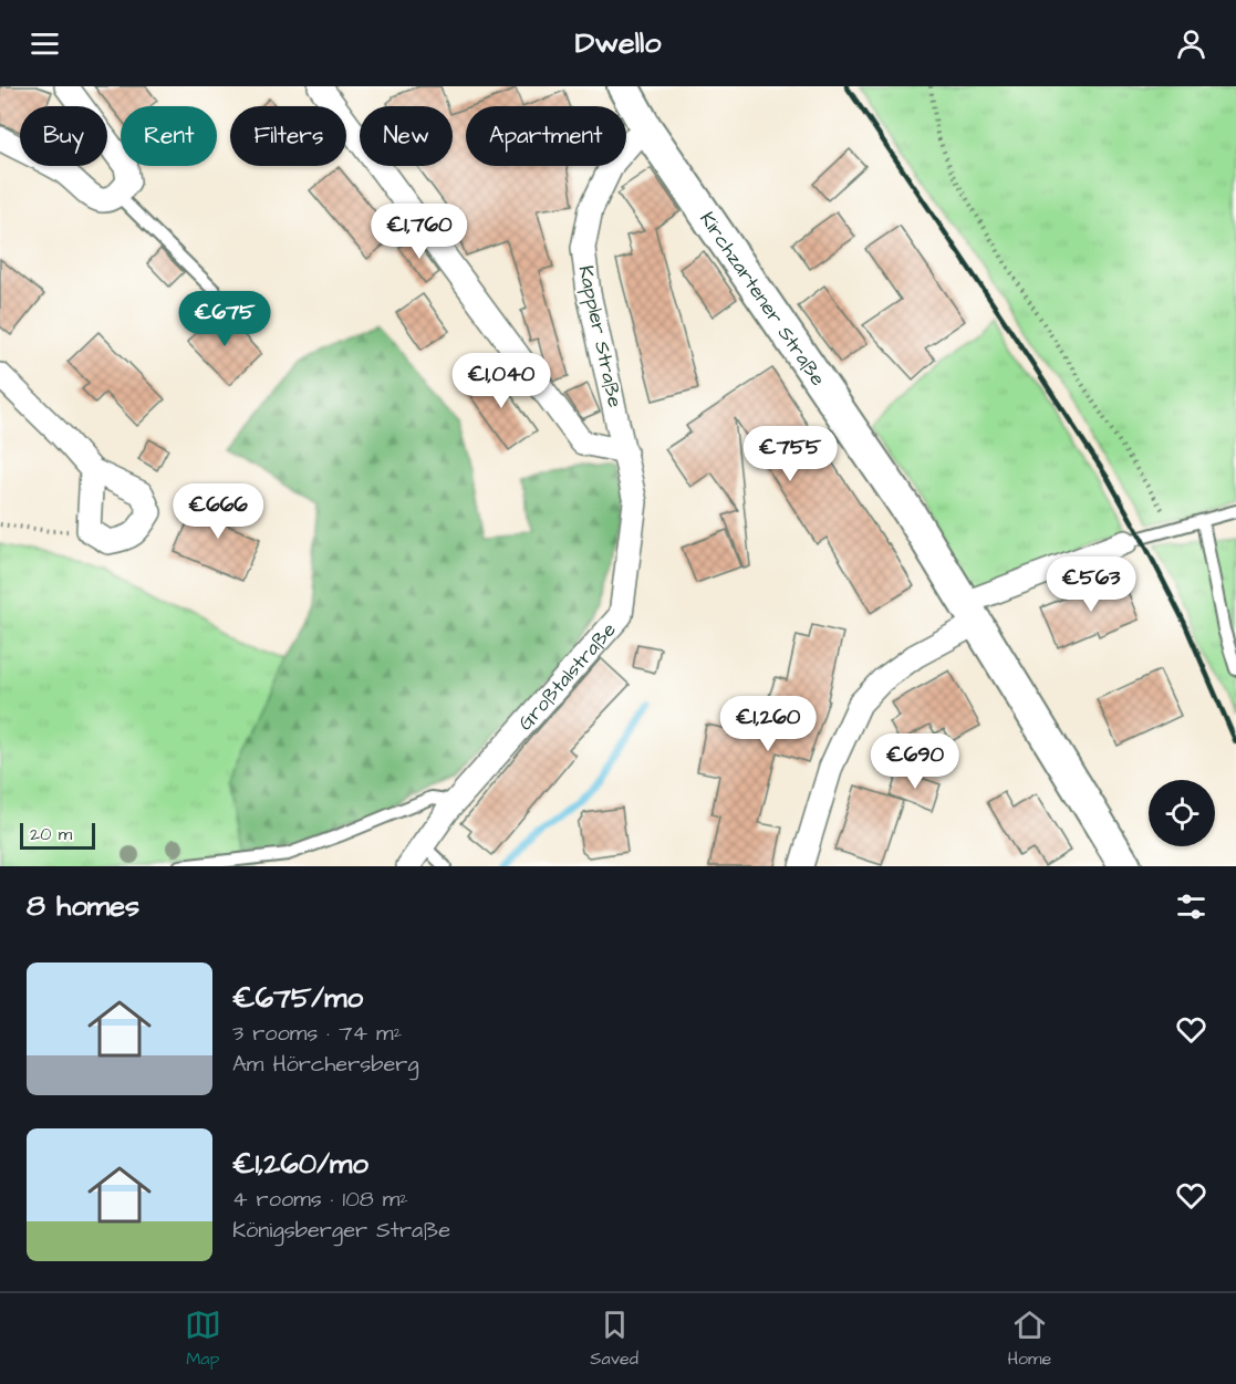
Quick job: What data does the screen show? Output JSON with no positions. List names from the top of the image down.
{
  "streets": {
    "street": ["Kirchzartener Straße", "Kappler Straße", "Großtalstraße"]
  },
  "crossings": [
    ["Kirchzartener Straße", "Kappler Straße"],
    ["Kappler Straße", "Großtalstraße"]
  ],
  "scale_bar": "20 m",
  "page": {
    "header": "Dwello",
    "chip": [
      "Buy",
      "Rent",
      "Filters",
      "New",
      "Apartment"
    ],
    "price": [
      "€1,760",
      "€675",
      "€1,040",
      "€755",
      "€666",
      "€563",
      "€1,260",
      "€690"
    ],
    "scale": "20 m",
    "heading": "8 homes",
    "list": [
      {
        "name": "€675/mo",
        "note": "3 rooms · 74 m² · Am Hörchersberg"
      },
      {
        "name": "€1,260/mo",
        "note": "4 rooms · 108 m² · Königsberger Straße"
      }
    ],
    "tabs": ["Map", "Saved", "Home"]
  }
}
